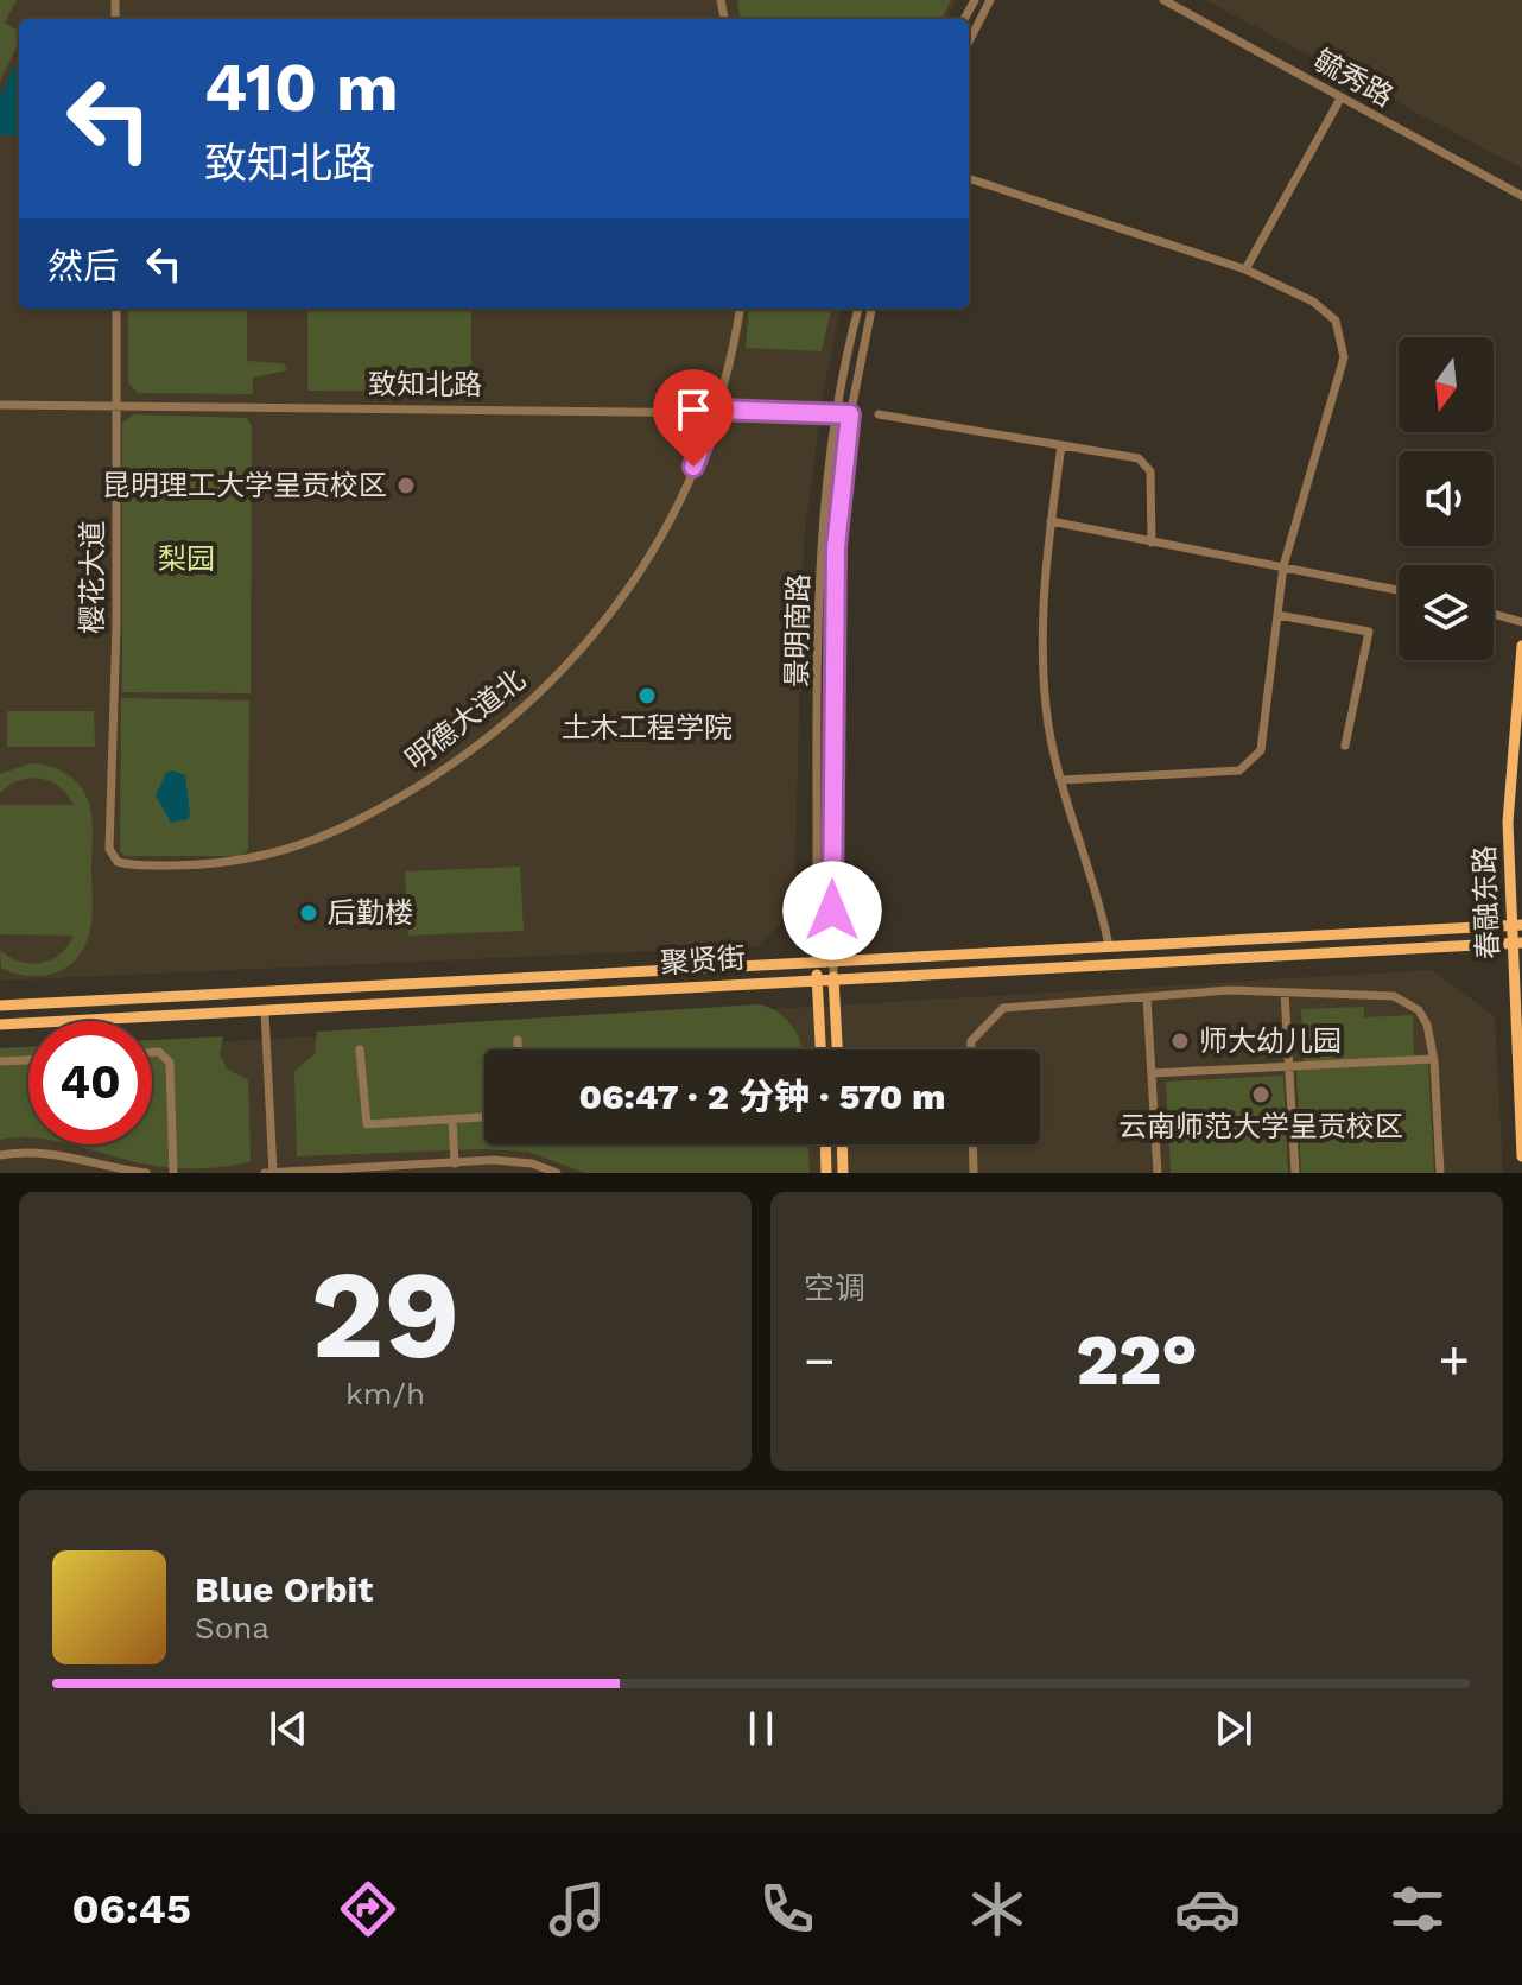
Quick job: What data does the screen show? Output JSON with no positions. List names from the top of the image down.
{
  "streets": {
    "main road": ["春融东路", "聚贤街"],
    "street": [
      "毓秀路",
      "致知北路",
      "樱花大道",
      "景明南路",
      "明德大道北"
    ]
  },
  "crossings": [
    ["致知北路", "樱花大道"],
    ["致知北路", "景明南路"],
    ["致知北路", "明德大道北"],
    ["樱花大道", "明德大道北"],
    ["景明南路", "聚贤街"],
    ["春融东路", "聚贤街"]
  ],
  "parks": ["梨园"],
  "places": [
    "昆明理工大学呈贡校区",
    "土木工程学院",
    "后勤楼",
    "师大幼儿园",
    "云南师范大学呈贡校区"
  ],
  "north": "bottom",
  "page": {
    "turn": ["410 m", "致知北路"],
    "then": "然后",
    "limit": "40",
    "trip": "06:47 · 2 分钟 · 570 m",
    "tile": [
      ["29", "km/h"],
      "空调"
    ],
    "heat": ["−", "22°", "+"],
    "song": ["Blue Orbit", "Sona"],
    "tabs": "06:45"
  }
}
